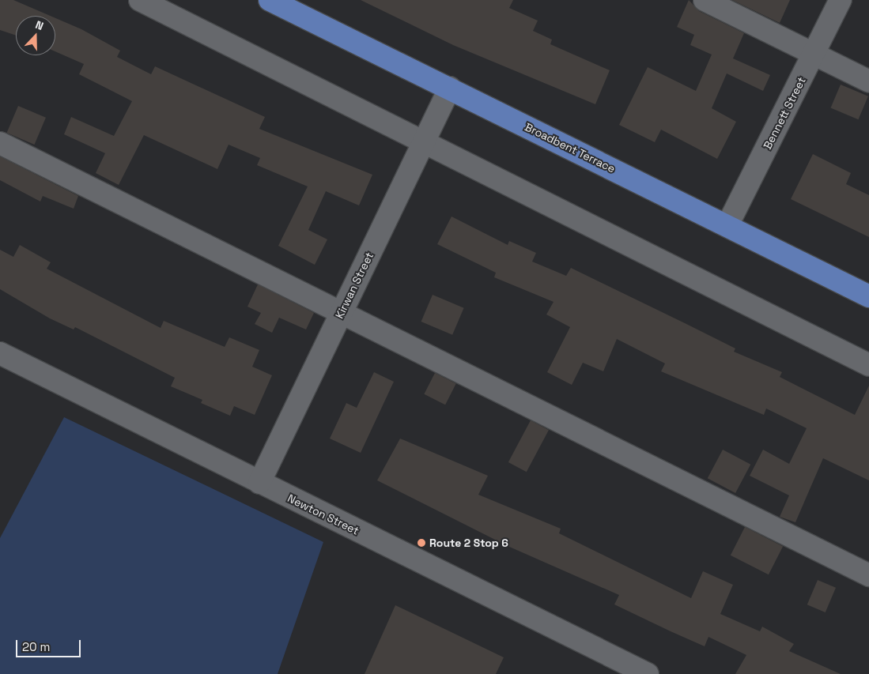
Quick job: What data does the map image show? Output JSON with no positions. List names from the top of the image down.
{
  "streets": {
    "main road": ["Broadbent Terrace"],
    "street": ["Bennett Street", "Kirwan Street", "Newton Street"]
  },
  "crossings": [
    ["Bennett Street", "Broadbent Terrace"],
    ["Broadbent Terrace", "Kirwan Street"],
    ["Kirwan Street", "Newton Street"]
  ],
  "places": ["Route 2 Stop 6"],
  "scale_bar": "20 m",
  "north": "top"
}
